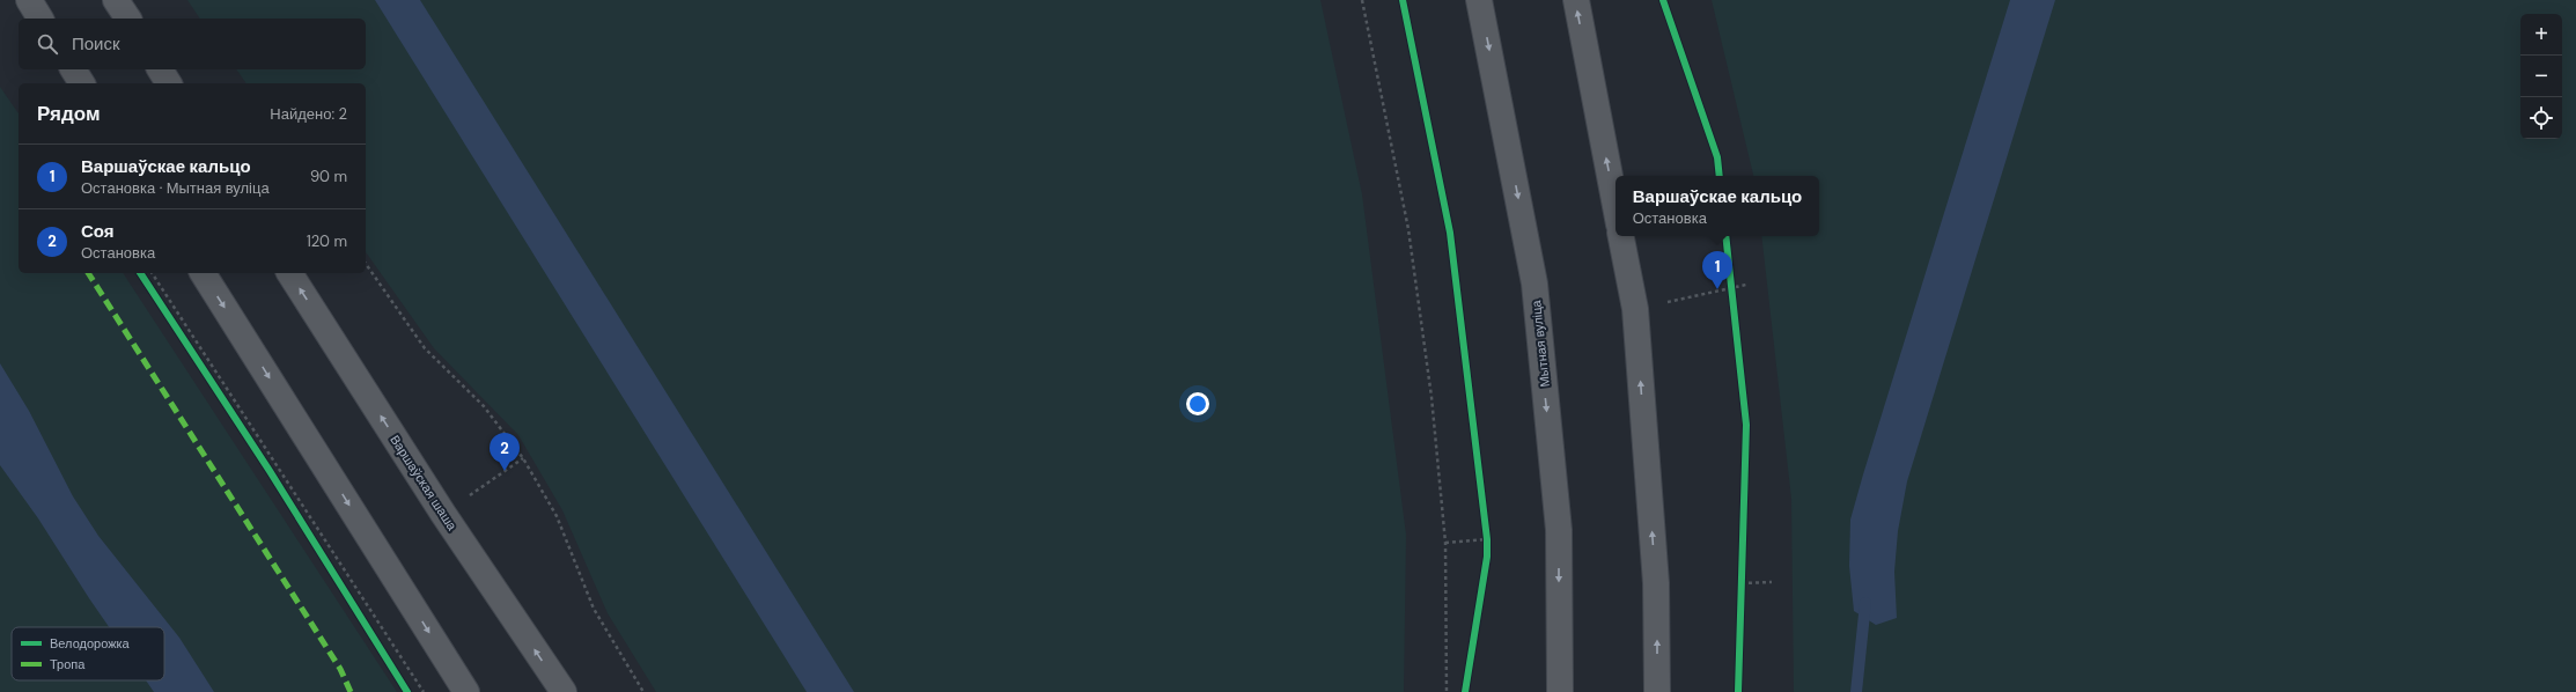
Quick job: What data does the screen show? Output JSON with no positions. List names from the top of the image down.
{
  "streets": {
    "highway": ["Мытная вуліца", "Варшаўская шаша"]
  },
  "legend": ["Велодорожка", "Тропа"],
  "page": {
    "map_buttons": ["+", "−"],
    "search": "Поиск",
    "heading": ["Рядом", "Найдено: 2"],
    "list": [
      {
        "mark": "1",
        "name": "Варшаўскае кальцо",
        "note": "Остановка · Мытная вуліца",
        "value": "90 m"
      },
      {
        "mark": "2",
        "name": "Соя",
        "note": "Остановка",
        "value": "120 m"
      }
    ],
    "popup": ["Варшаўскае кальцо", "Остановка"],
    "pins": ["1", "2"]
  }
}
